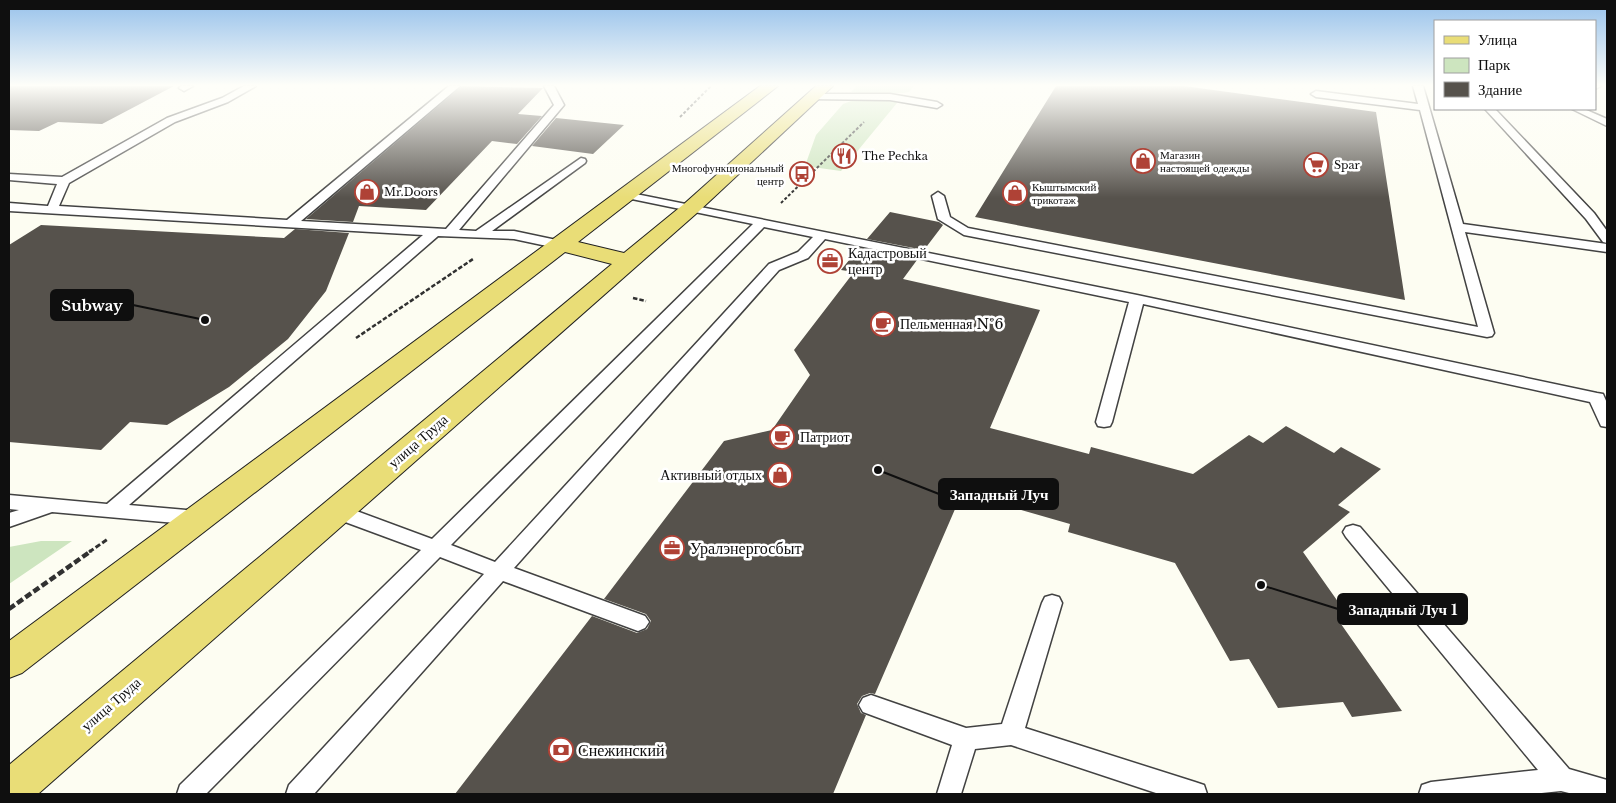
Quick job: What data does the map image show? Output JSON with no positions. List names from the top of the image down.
{
  "streets": {
    "main road": ["улица Труда"]
  },
  "places": {
    "restaurant": ["The Pechka"],
    "shop": [
      "Магазин настоящей одежды",
      "Mr.Doors",
      "Кыштымский трикотаж",
      "Активный отдых"
    ],
    "supermarket": ["Spar"],
    "bus stop": ["Многофункциональный центр"],
    "office": ["Кадастровый центр", "Уралэнергосбыт"],
    "other": ["Subway", "Западный Луч", "Западный Луч 1"],
    "cafe": ["Пельменная №6", "Патриот"],
    "bank": ["Снежинский"]
  },
  "legend": ["Улица", "Парк", "Здание"]
}
